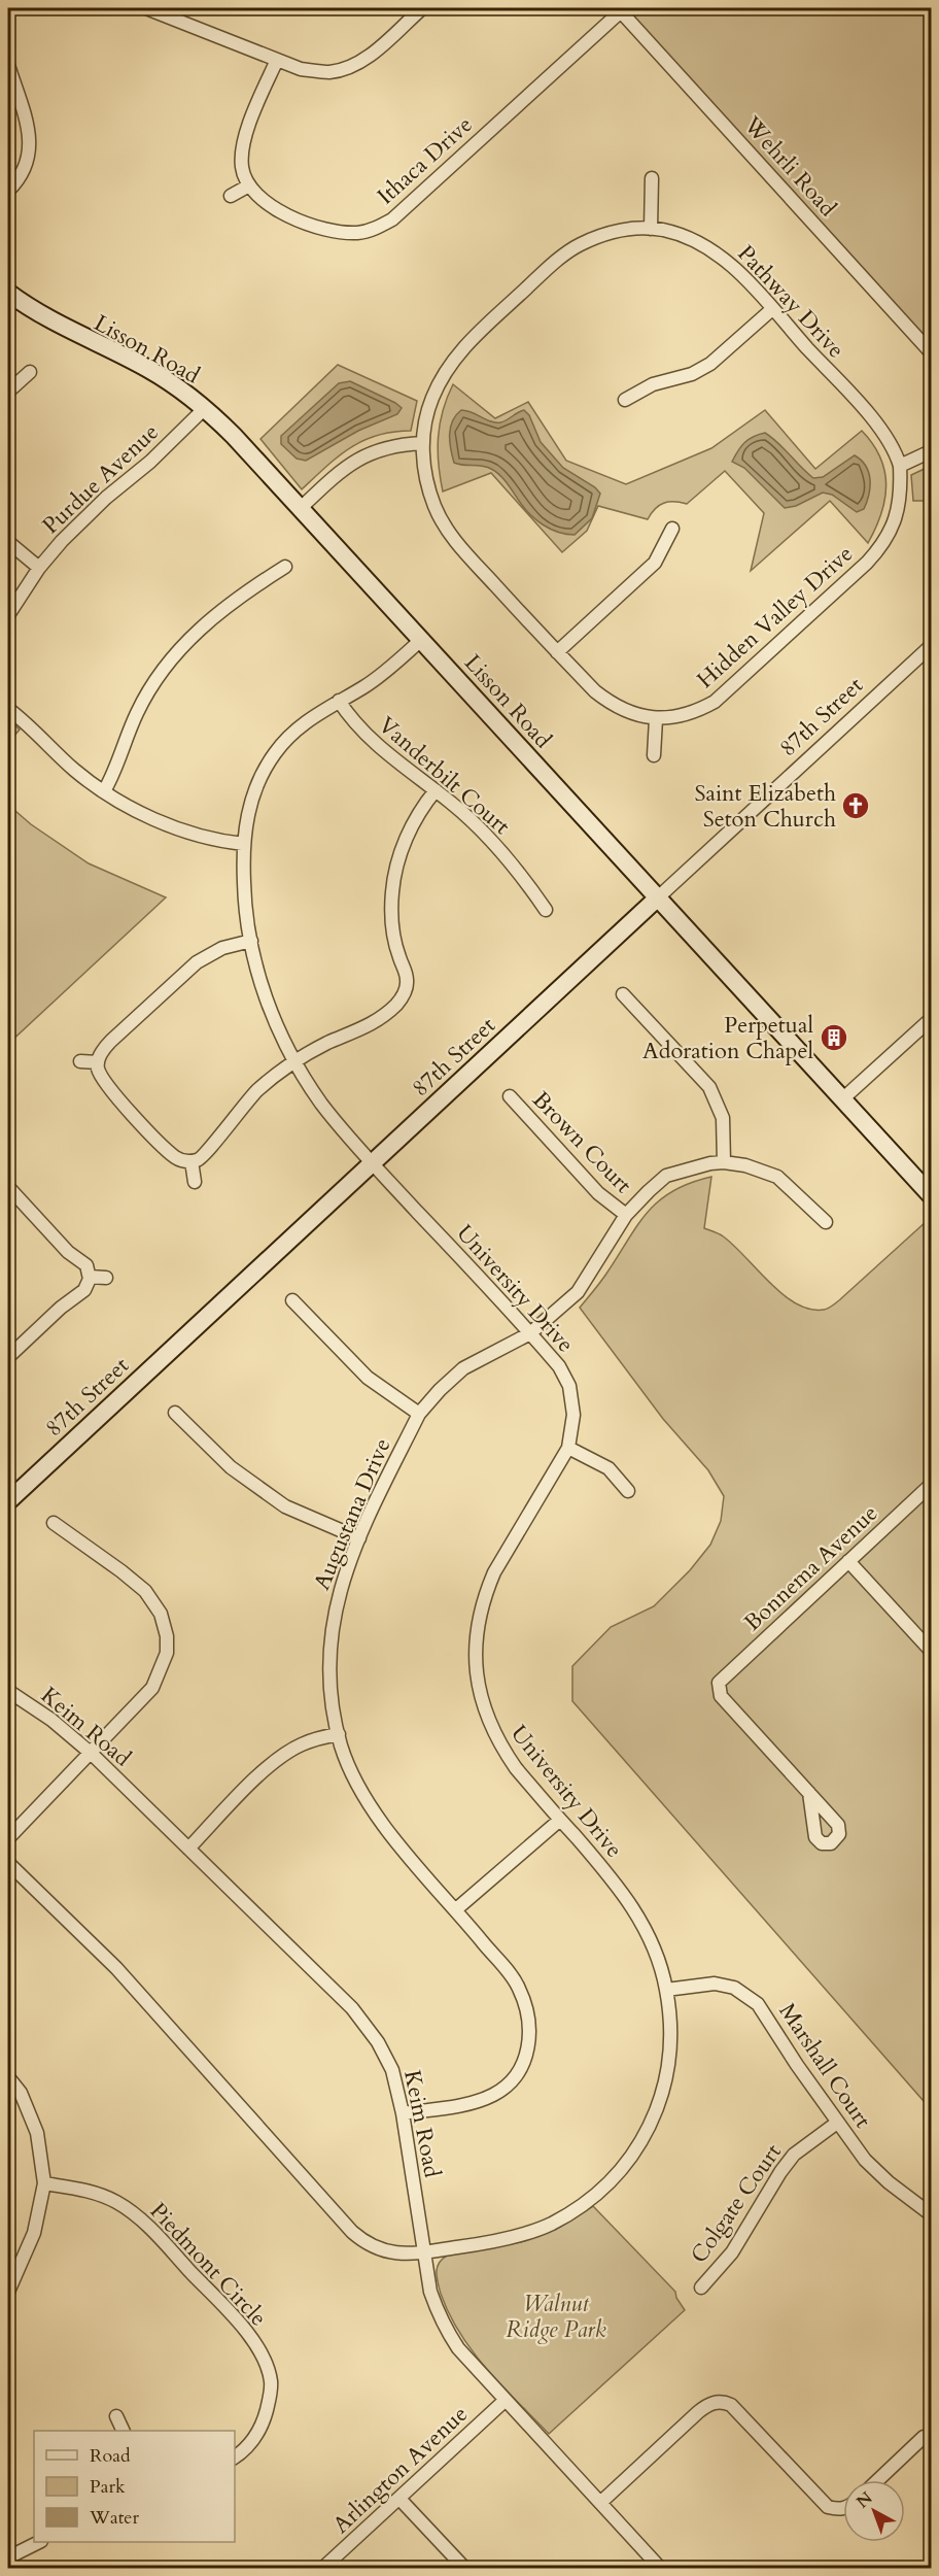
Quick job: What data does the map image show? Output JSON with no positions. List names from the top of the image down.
{
  "streets": {
    "street": [
      "Ithaca Drive",
      "Wehrli Road",
      "Pathway Drive",
      "Lisson Road",
      "Purdue Avenue",
      "Hidden Valley Drive",
      "87th Street",
      "Vanderbilt Court",
      "Brown Court",
      "University Drive",
      "Augustana Drive",
      "Bonnema Avenue",
      "Keim Road",
      "Marshall Court",
      "Colgate Court",
      "Piedmont Circle",
      "Arlington Avenue"
    ]
  },
  "crossings": [
    ["Ithaca Drive", "Wehrli Road"],
    ["Pathway Drive", "Hidden Valley Drive"],
    ["Lisson Road", "Purdue Avenue"],
    ["Lisson Road", "87th Street"],
    ["Lisson Road", "University Drive"],
    ["87th Street", "University Drive"],
    ["Vanderbilt Court", "University Drive"],
    ["Brown Court", "Augustana Drive"],
    ["University Drive", "Augustana Drive"],
    ["University Drive", "Keim Road"],
    ["University Drive", "Marshall Court"],
    ["Augustana Drive", "Keim Road"],
    ["Keim Road", "Arlington Avenue"],
    ["Marshall Court", "Colgate Court"]
  ],
  "parks": ["Walnut Ridge Park"],
  "places": {
    "church": ["Saint Elizabeth Seton Church"],
    "building": ["Perpetual Adoration Chapel"]
  },
  "legend": ["Road", "Park", "Water"],
  "north": "top left"
}
